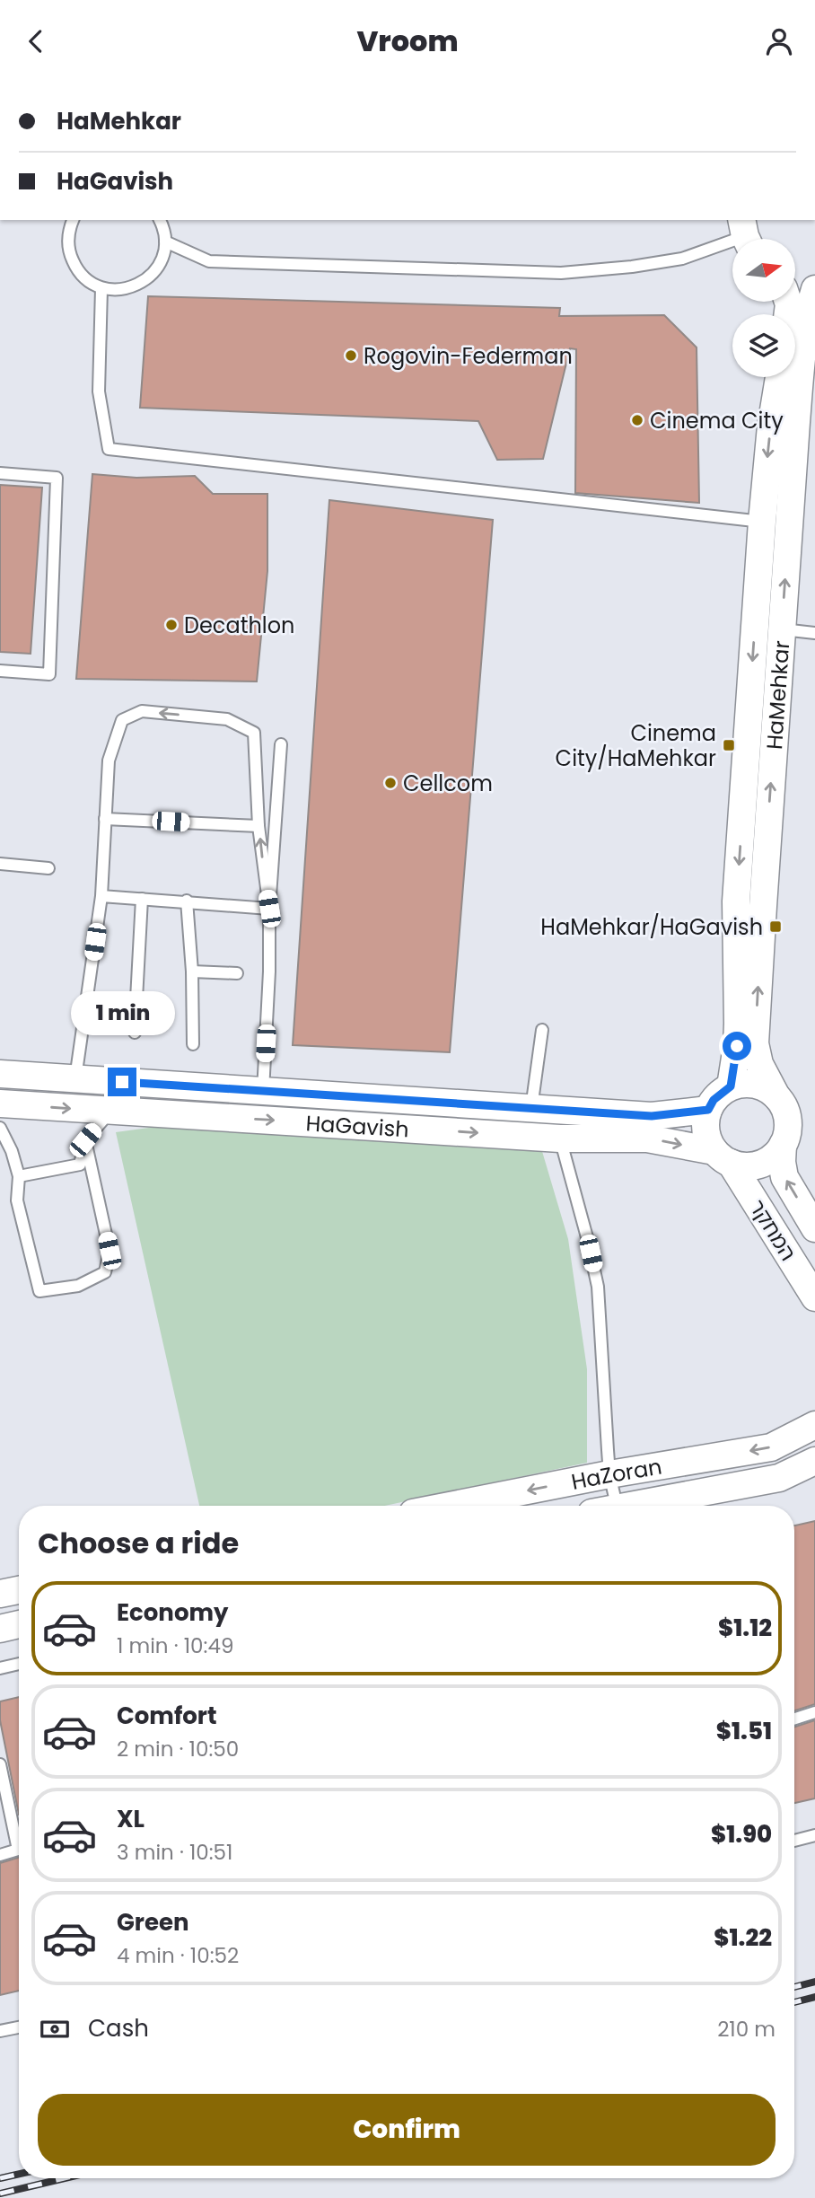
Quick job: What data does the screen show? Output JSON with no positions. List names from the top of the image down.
{
  "streets": {
    "street": [
      "HaMehkar",
      "HaGavish",
      "המחקר",
      "HaZoran"
    ]
  },
  "crossings": [
    ["HaMehkar", "HaGavish"],
    ["HaMehkar", "המחקר"],
    ["HaGavish", "המחקר"]
  ],
  "places": {
    "other": [
      "Rogovin-Federman",
      "Cinema City",
      "Decathlon",
      "Cellcom"
    ],
    "transit": ["Cinema City/HaMehkar", "HaMehkar/HaGavish"]
  },
  "north": "right",
  "page": {
    "header": "Vroom",
    "banner": ["HaMehkar", "HaGavish"],
    "bubble": "1 min",
    "heading": "Choose a ride",
    "list": [
      {
        "name": "Economy",
        "note": "1 min · 10:49",
        "value": "$1.12"
      },
      {
        "name": "Comfort",
        "note": "2 min · 10:50",
        "value": "$1.51"
      },
      {
        "name": "XL",
        "note": "3 min · 10:51",
        "value": "$1.90"
      },
      {
        "name": "Green",
        "note": "4 min · 10:52",
        "value": "$1.22"
      }
    ],
    "pay": ["Cash", "210 m"],
    "buttons": "Confirm"
  }
}
